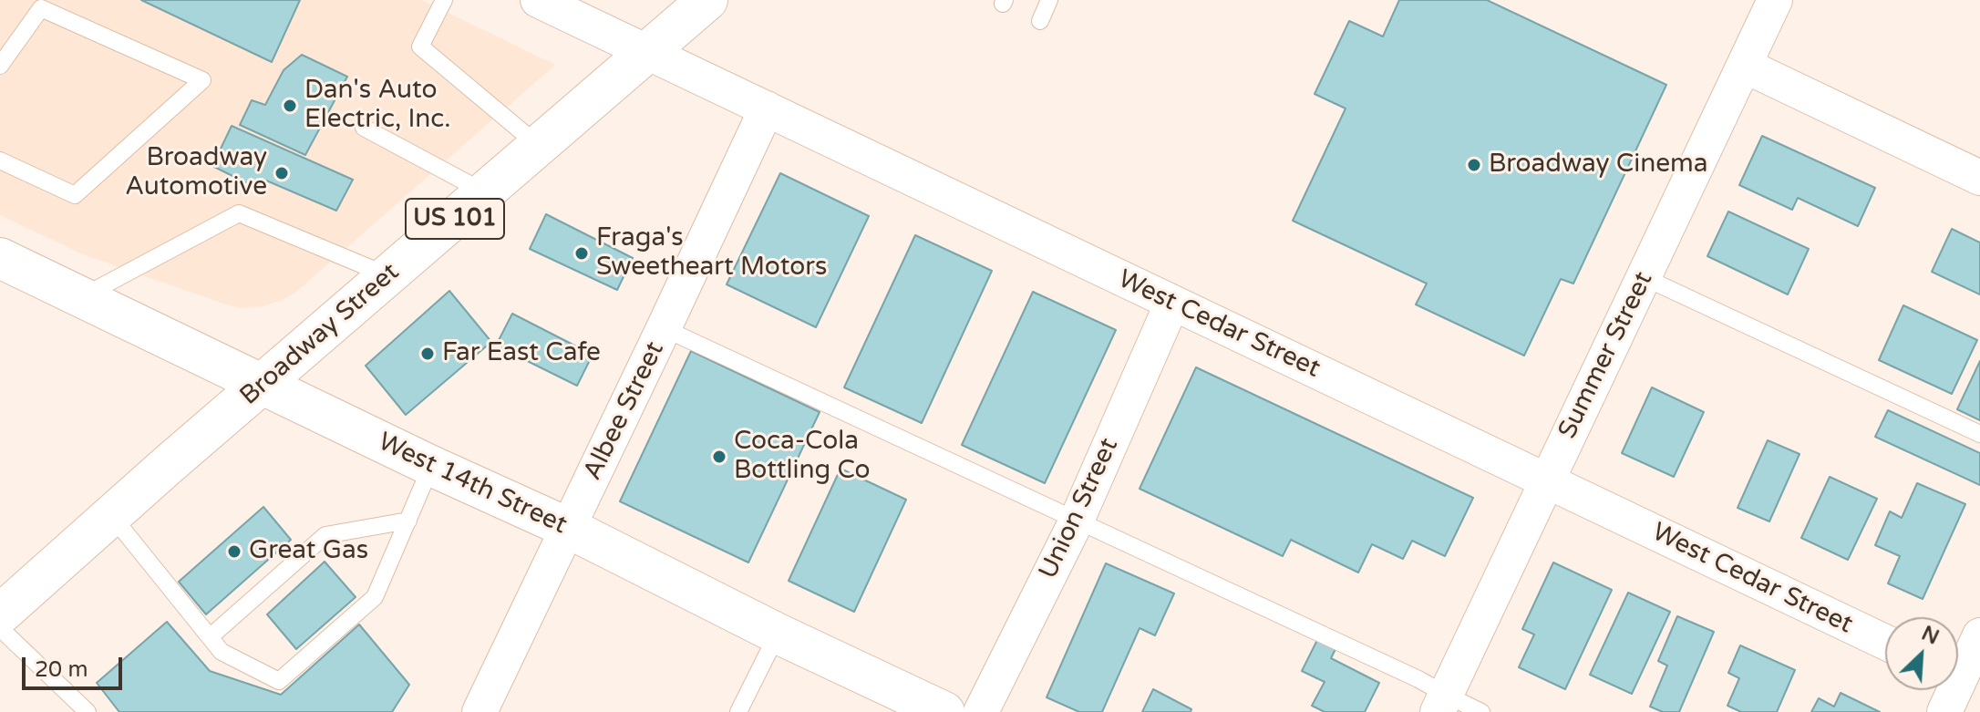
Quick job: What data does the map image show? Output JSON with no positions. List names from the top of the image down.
{
  "streets": {
    "main road": ["US 101", "Broadway Street", "West 14th Street"],
    "street": [
      "West Cedar Street",
      "Summer Street",
      "Albee Street",
      "Union Street"
    ]
  },
  "crossings": [
    ["West Cedar Street", "Broadway Street"],
    ["West Cedar Street", "Summer Street"],
    ["West Cedar Street", "Albee Street"],
    ["West Cedar Street", "Union Street"],
    ["Broadway Street", "West 14th Street"],
    ["Albee Street", "West 14th Street"]
  ],
  "places": [
    "Dan's Auto Electric, Inc.",
    "Broadway Cinema",
    "Broadway Automotive",
    "Fraga's Sweetheart Motors",
    "Far East Cafe",
    "Coca-Cola Bottling Co",
    "Great Gas"
  ],
  "scale_bar": "20 m",
  "north": "top right"
}
